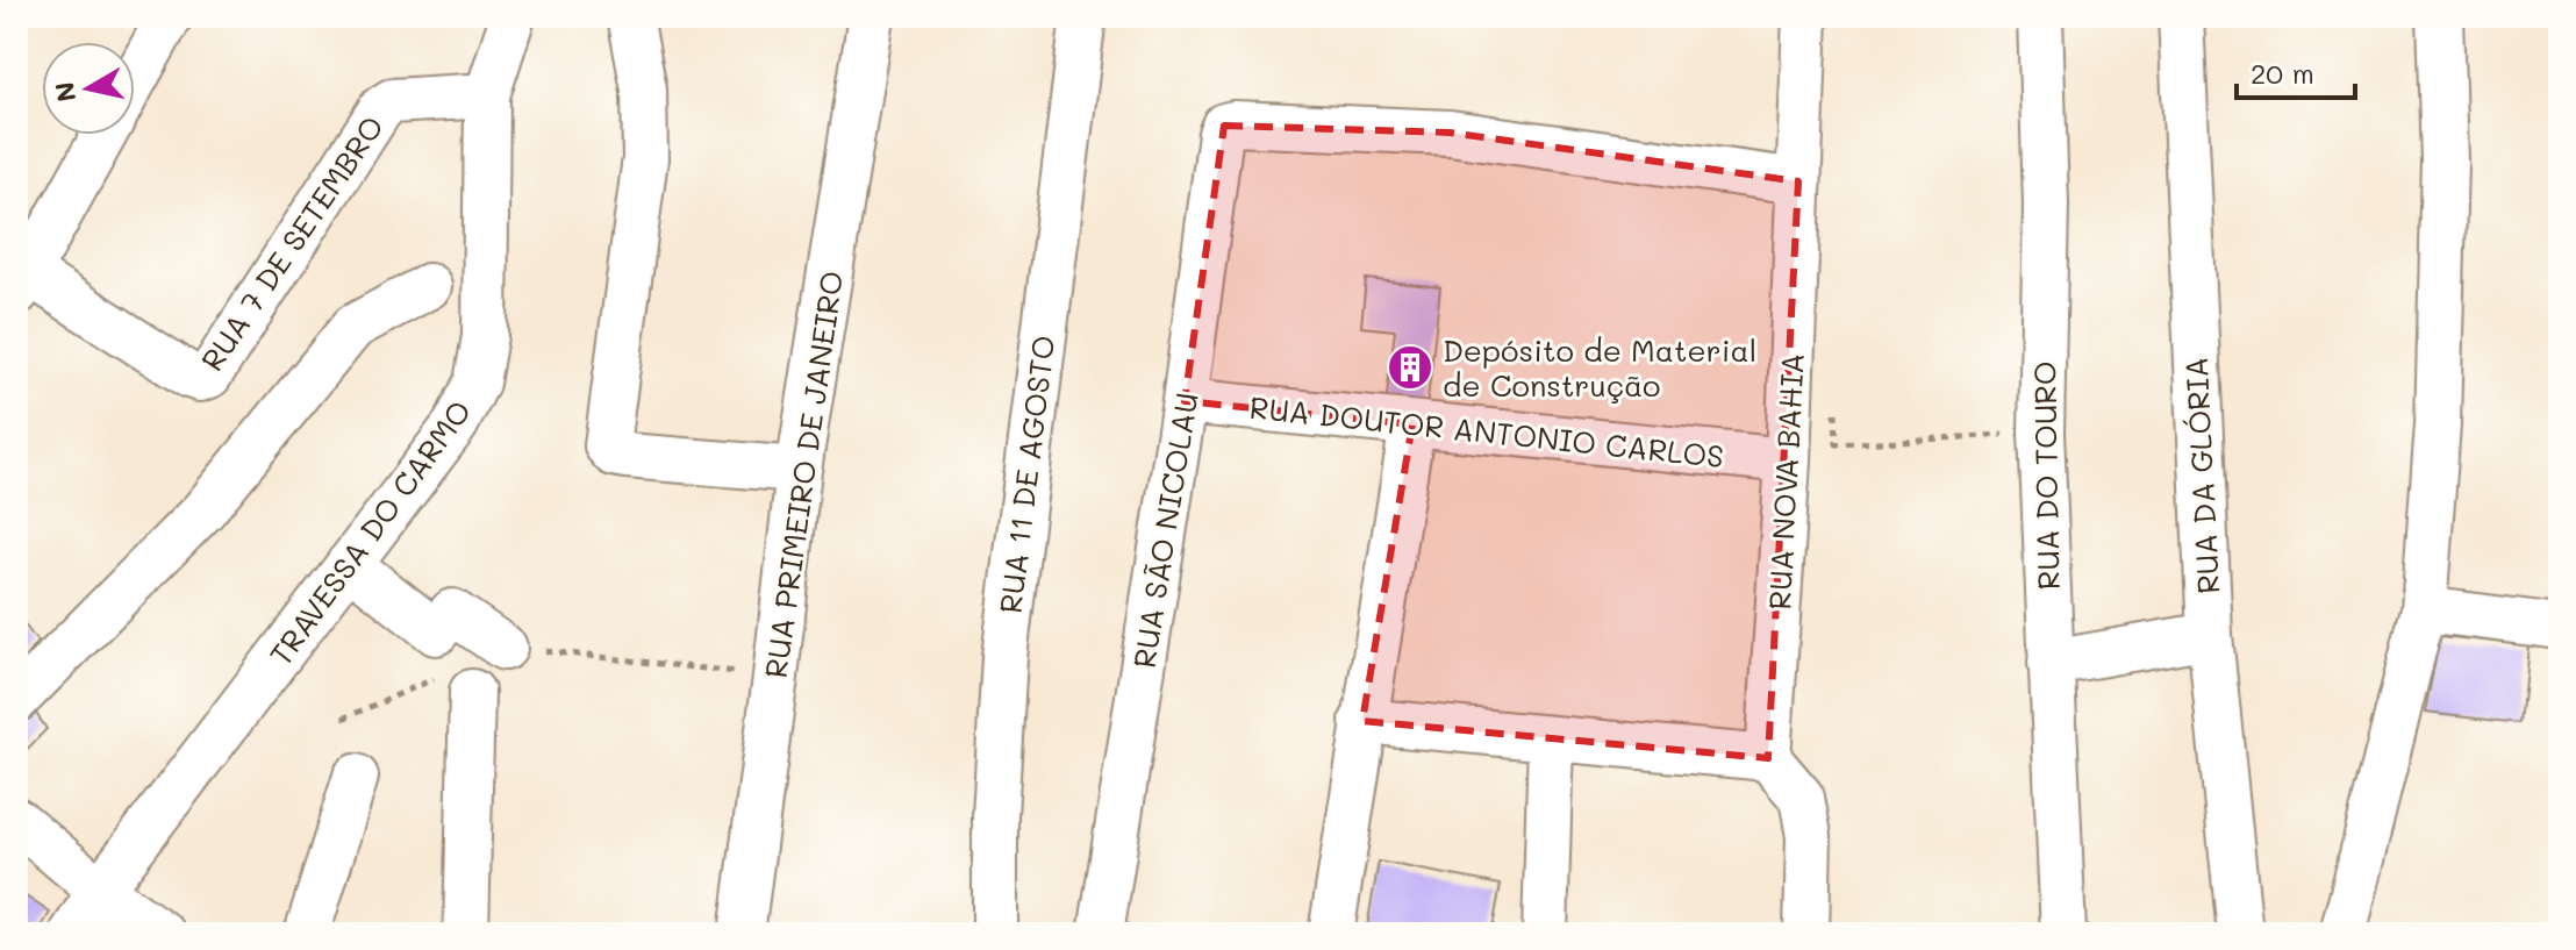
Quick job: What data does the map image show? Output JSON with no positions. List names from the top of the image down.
{
  "streets": {
    "street": [
      "RUA 7 DE SETEMBRO",
      "RUA DOUTOR ANTONIO CARLOS",
      "RUA PRIMEIRO DE JANEIRO",
      "RUA 11 DE AGOSTO",
      "RUA DO TOURO",
      "RUA DA GLÓRIA",
      "RUA NOVA BAHIA",
      "RUA SÃO NICOLAU",
      "TRAVESSA DO CARMO"
    ]
  },
  "crossings": [
    ["RUA 7 DE SETEMBRO", "TRAVESSA DO CARMO"],
    ["RUA DOUTOR ANTONIO CARLOS", "RUA NOVA BAHIA"],
    ["RUA DOUTOR ANTONIO CARLOS", "RUA SÃO NICOLAU"],
    ["RUA NOVA BAHIA", "RUA SÃO NICOLAU"]
  ],
  "places": {
    "building": ["Depósito de Material de Construção"]
  },
  "scale_bar": "20 m",
  "north": "left"
}
